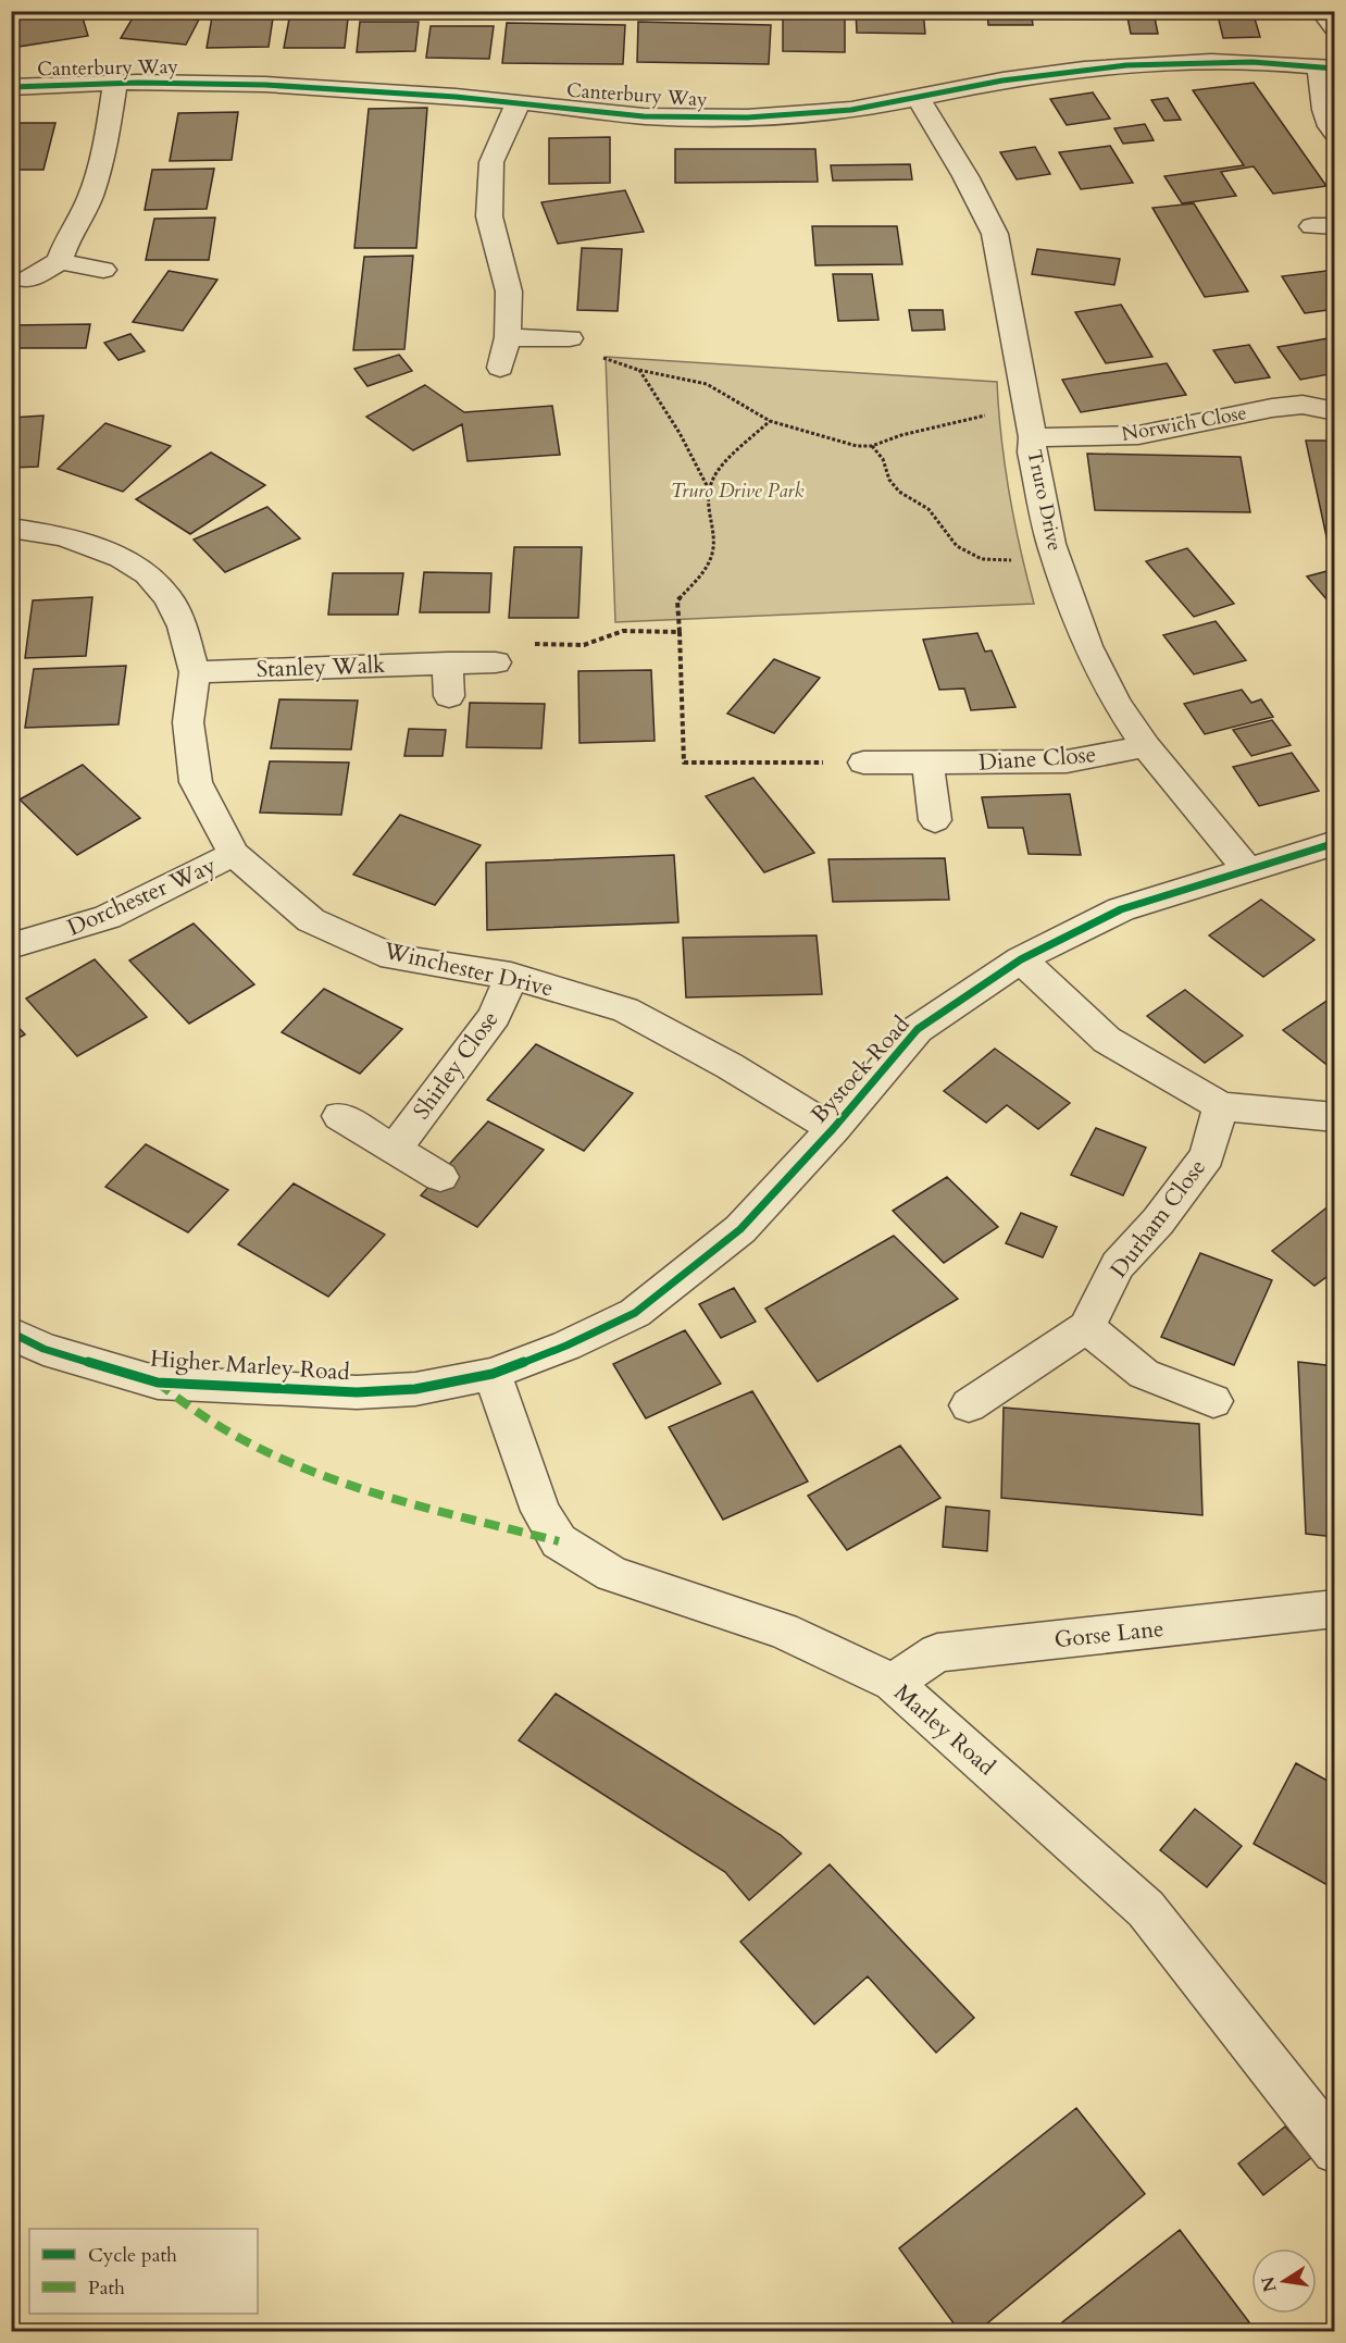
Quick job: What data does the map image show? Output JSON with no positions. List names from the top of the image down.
{
  "streets": {
    "street": [
      "Canterbury Way",
      "Norwich Close",
      "Truro Drive",
      "Stanley Walk",
      "Diane Close",
      "Dorchester Way",
      "Winchester Drive",
      "Shirley Close",
      "Bystock Road",
      "Durham Close",
      "Higher Marley Road",
      "Gorse Lane",
      "Marley Road"
    ]
  },
  "crossings": [
    ["Canterbury Way", "Truro Drive"],
    ["Norwich Close", "Truro Drive"],
    ["Truro Drive", "Diane Close"],
    ["Truro Drive", "Bystock Road"],
    ["Stanley Walk", "Winchester Drive"],
    ["Dorchester Way", "Winchester Drive"],
    ["Winchester Drive", "Shirley Close"],
    ["Winchester Drive", "Bystock Road"],
    ["Bystock Road", "Higher Marley Road"],
    ["Bystock Road", "Marley Road"],
    ["Higher Marley Road", "Marley Road"],
    ["Gorse Lane", "Marley Road"]
  ],
  "parks": ["Truro Drive Park"],
  "legend": ["Cycle path", "Path"],
  "north": "left"
}
